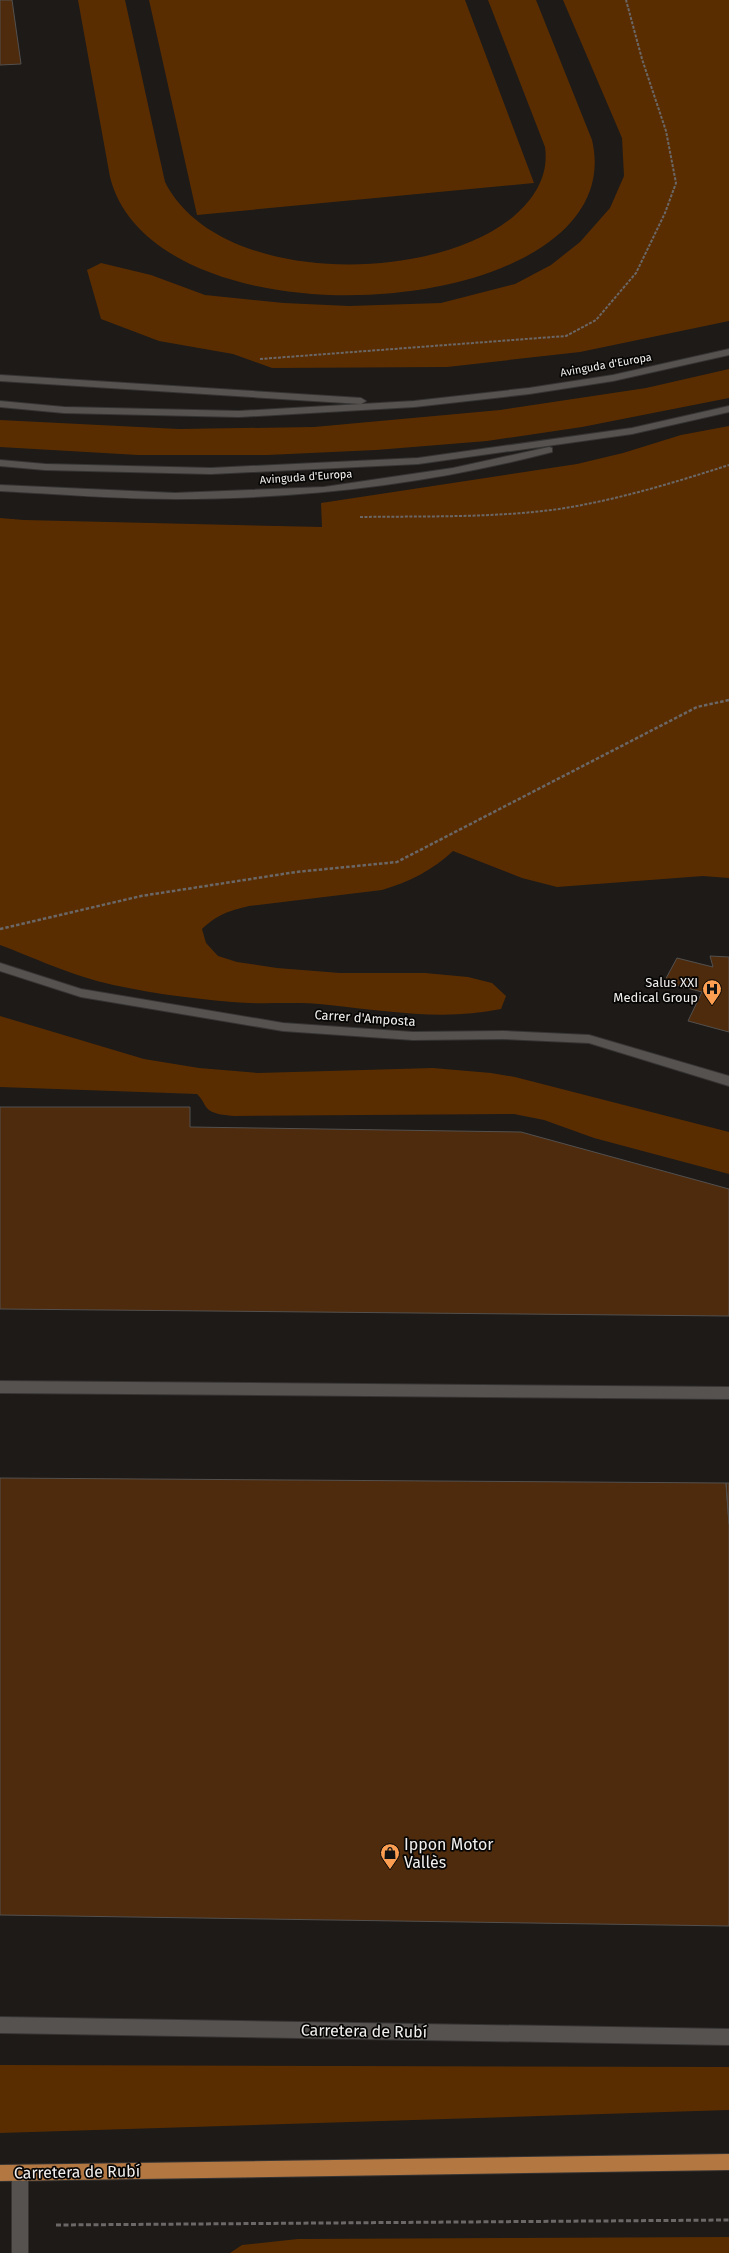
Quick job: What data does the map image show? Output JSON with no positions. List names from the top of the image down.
{
  "streets": {
    "main road": ["Carretera de Rubí"],
    "street": ["Avinguda d'Europa", "Carrer d'Amposta"]
  },
  "places": {
    "hospital": ["Salus XXI Medical Group"],
    "shop": ["Ippon Motor Vallès"]
  }
}
